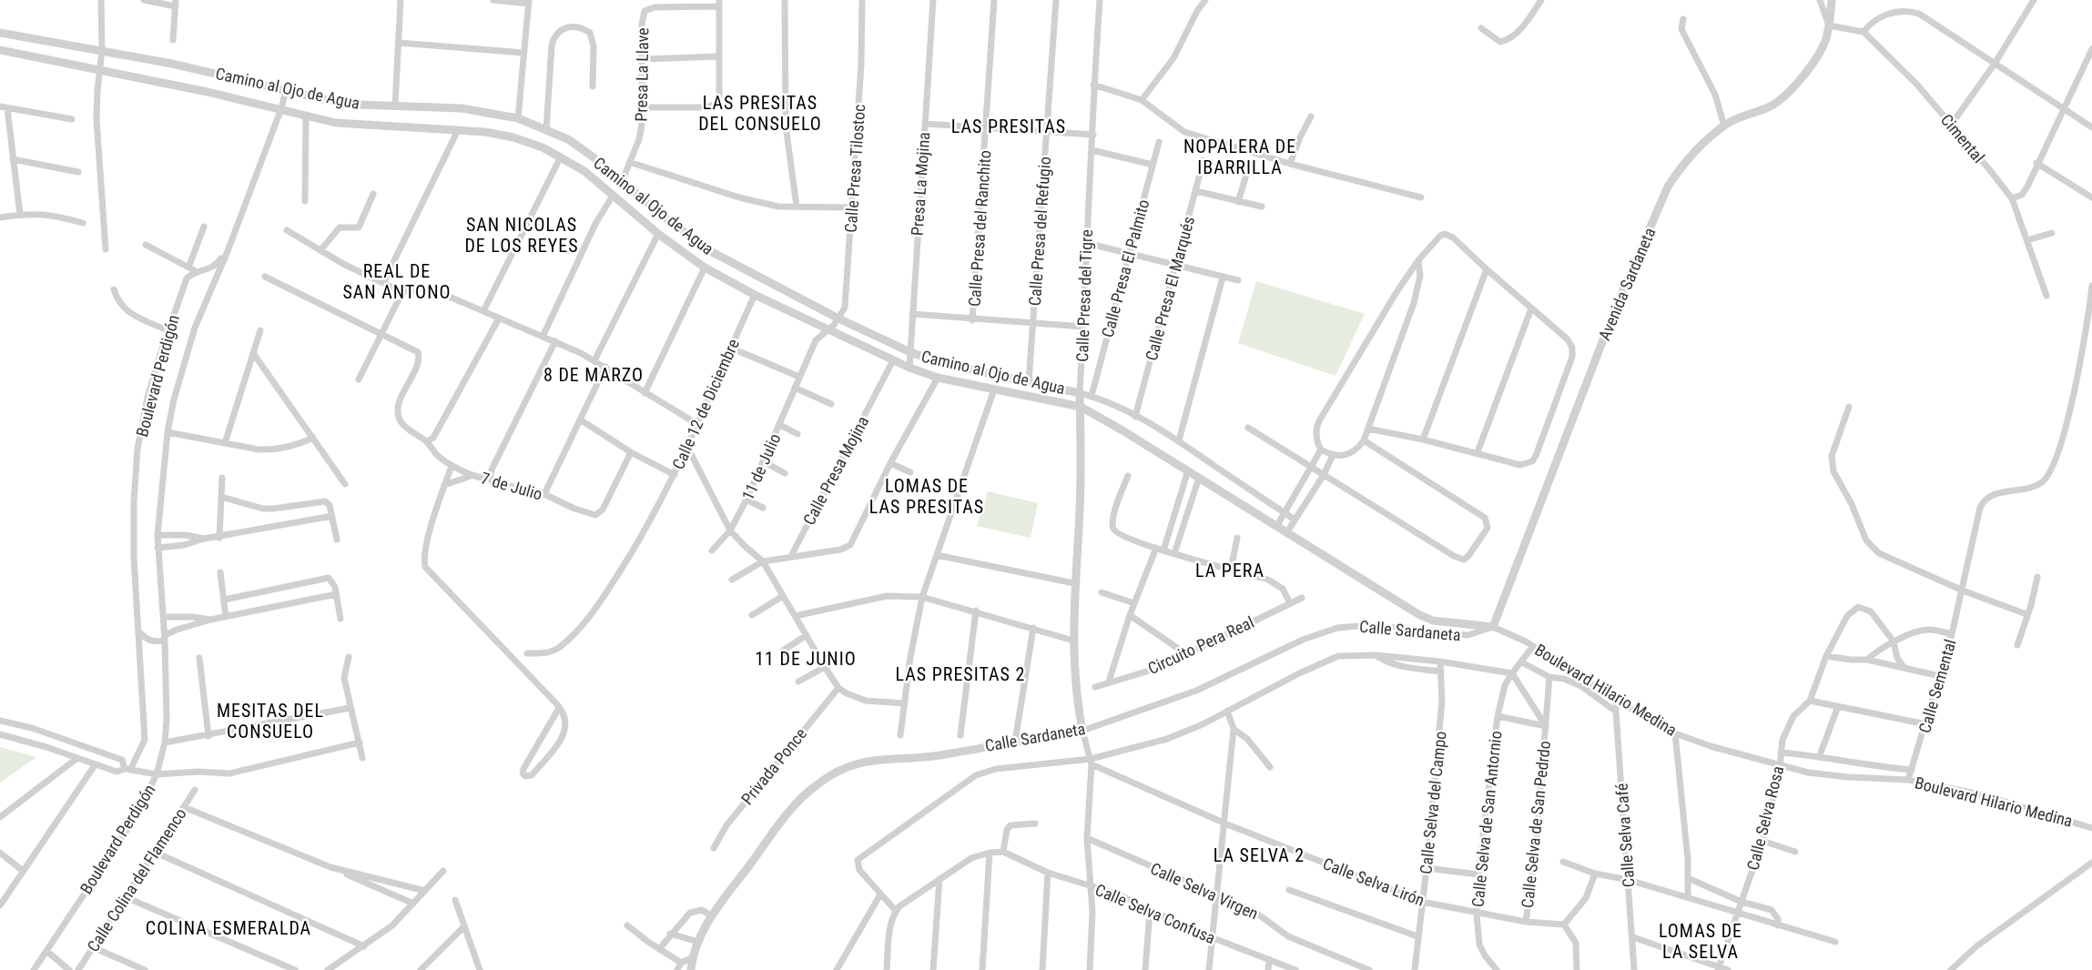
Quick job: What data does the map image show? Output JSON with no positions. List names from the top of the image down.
{
  "streets": {
    "street": [
      "Presa La Llave",
      "Camino al Ojo de Agua",
      "Cimental",
      "Calle Presa Tilostoc",
      "Presa La Mojina",
      "Calle Presa del Ranchito",
      "Calle Presa del Refugio",
      "Calle Presa El Palmito",
      "Avenida Sardaneta",
      "Calle Presa El Marqués",
      "Calle Presa del Tigre",
      "Boulevard Perdigón",
      "Calle 12 de Diciembre",
      "11 de Julio",
      "Calle Presa Mojina",
      "7 de Julio",
      "Calle Sardaneta",
      "Circuito Pera Real",
      "Calle Semental",
      "Boulevard Hilario Medina",
      "Privada Ponce",
      "Calle Selva del Campo",
      "Calle Selva Rosa",
      "Calle Selva de San Antornio",
      "Calle Selva de San Pedrdo",
      "Calle Selva Café",
      "Calle Colina del Flamenco",
      "Calle Selva Lirón",
      "Calle Selva Virgen",
      "Calle Selva Confusa"
    ]
  },
  "crossings": [
    ["Presa La Llave", "Camino al Ojo de Agua"],
    ["Camino al Ojo de Agua", "Calle Presa Tilostoc"],
    ["Camino al Ojo de Agua", "Presa La Mojina"],
    ["Camino al Ojo de Agua", "Calle Presa del Refugio"],
    ["Camino al Ojo de Agua", "Calle Presa El Palmito"],
    ["Camino al Ojo de Agua", "Avenida Sardaneta"],
    ["Camino al Ojo de Agua", "Calle Presa El Marqués"],
    ["Camino al Ojo de Agua", "Calle Presa del Tigre"],
    ["Camino al Ojo de Agua", "Boulevard Perdigón"],
    ["Camino al Ojo de Agua", "Calle 12 de Diciembre"],
    ["Camino al Ojo de Agua", "11 de Julio"],
    ["Camino al Ojo de Agua", "Calle Presa Mojina"],
    ["Camino al Ojo de Agua", "Calle Sardaneta"],
    ["Camino al Ojo de Agua", "Boulevard Hilario Medina"],
    ["Calle Presa Tilostoc", "11 de Julio"],
    ["Avenida Sardaneta", "Calle Sardaneta"],
    ["Avenida Sardaneta", "Boulevard Hilario Medina"],
    ["Calle Presa del Tigre", "Calle Sardaneta"],
    ["Calle Presa del Tigre", "Calle Selva Lirón"],
    ["Calle Presa del Tigre", "Calle Selva Virgen"],
    ["Calle Presa del Tigre", "Calle Selva Confusa"],
    ["Calle Sardaneta", "Boulevard Hilario Medina"],
    ["Calle Semental", "Boulevard Hilario Medina"],
    ["Boulevard Hilario Medina", "Calle Selva Rosa"],
    ["Boulevard Hilario Medina", "Calle Selva de San Antornio"],
    ["Boulevard Hilario Medina", "Calle Selva Café"],
    ["Calle Selva del Campo", "Calle Selva Lirón"],
    ["Calle Selva de San Antornio", "Calle Selva Lirón"],
    ["Calle Selva de San Pedrdo", "Calle Selva Lirón"]
  ],
  "districts": [
    "LAS PRESITAS DEL CONSUELO",
    "LAS PRESITAS",
    "NOPALERA DE IBARRILLA",
    "SAN NICOLAS DE LOS REYES",
    "REAL DE SAN ANTONO",
    "8 DE MARZO",
    "LOMAS DE LAS PRESITAS",
    "LA PERA",
    "11 DE JUNIO",
    "LAS PRESITAS 2",
    "MESITAS DEL CONSUELO",
    "LA SELVA 2",
    "COLINA ESMERALDA",
    "LOMAS DE LA SELVA"
  ]
}
